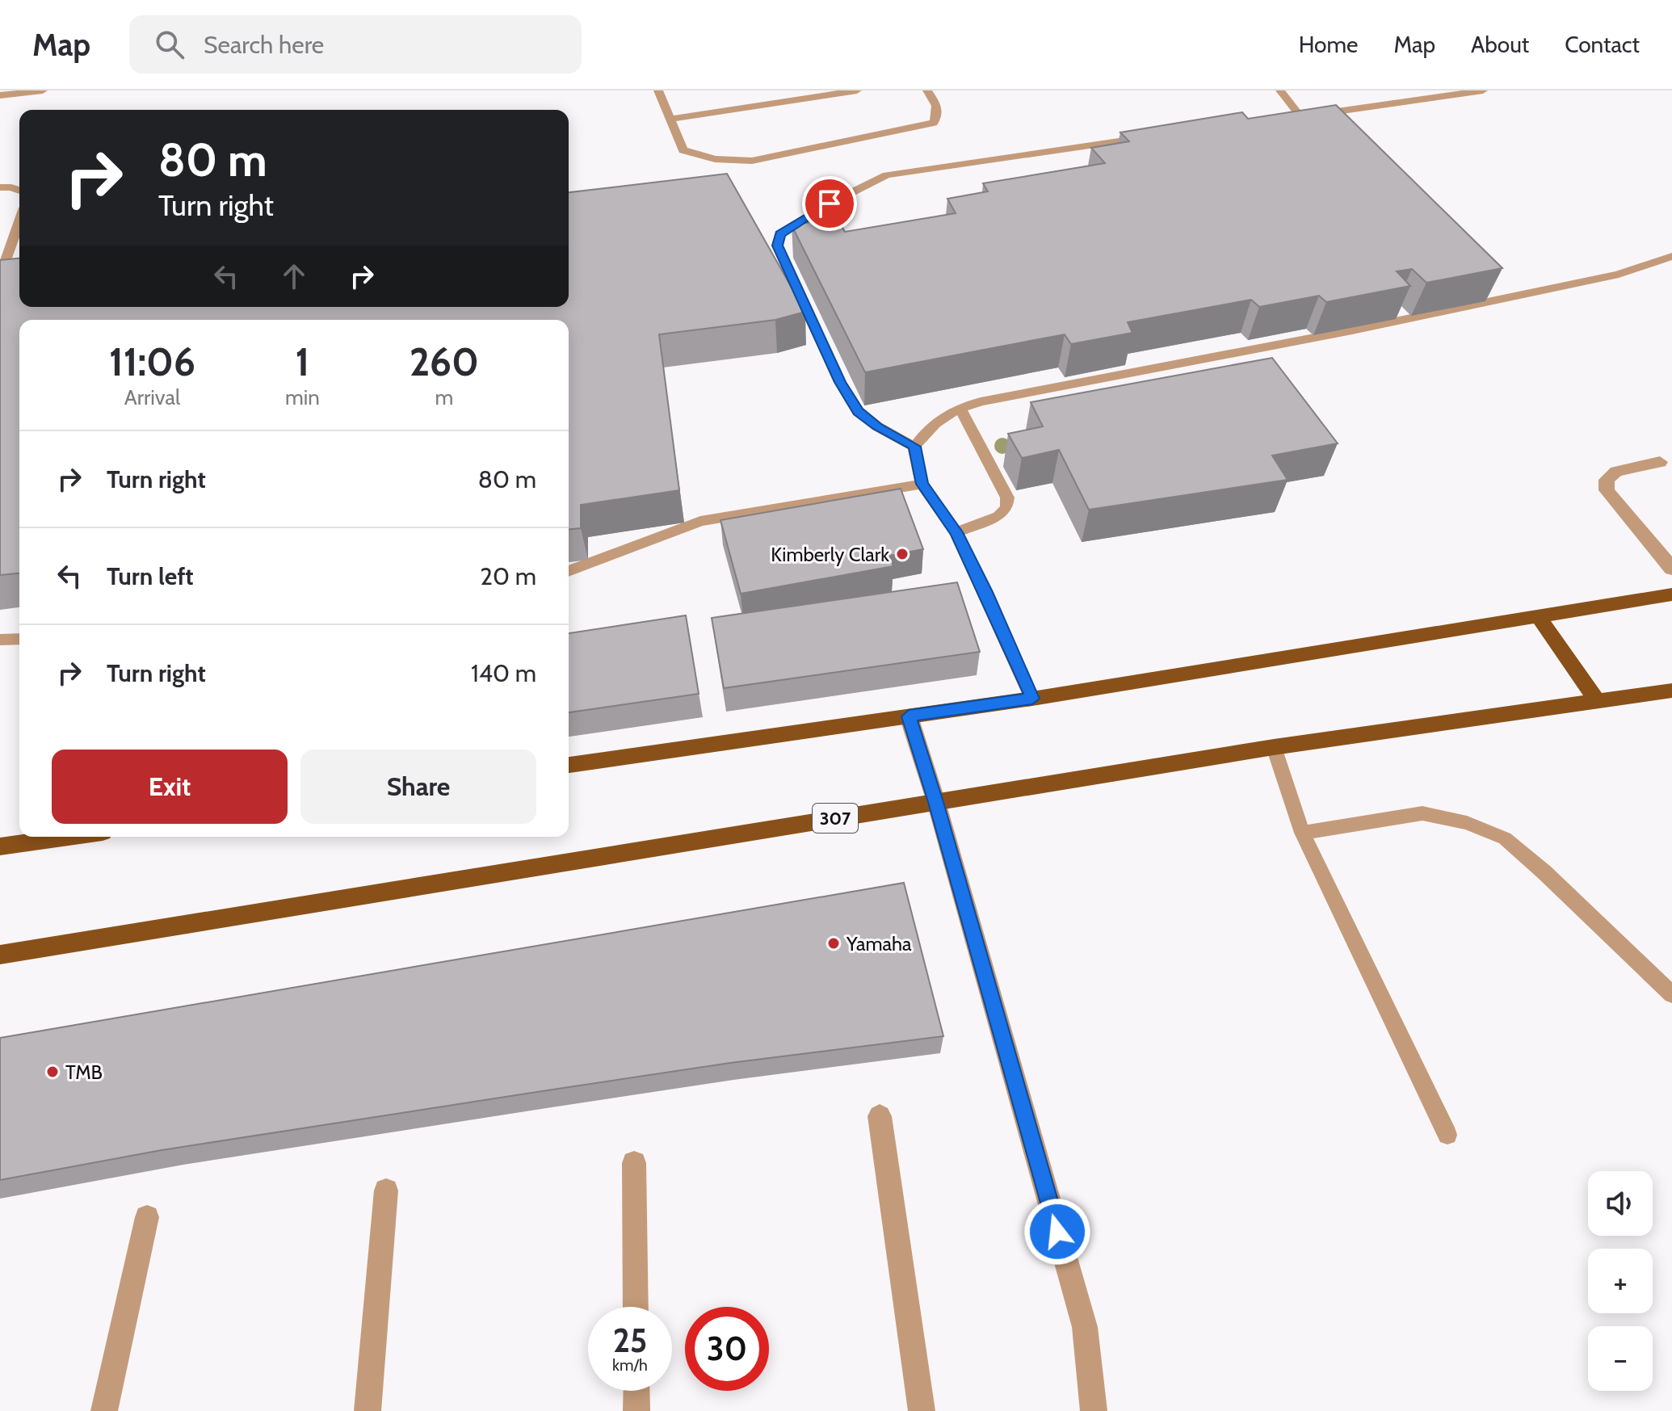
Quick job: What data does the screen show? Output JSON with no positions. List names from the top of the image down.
{
  "streets": {
    "main road": ["307"]
  },
  "places": ["Kimberly Clark", "Yamaha", "TMB"],
  "page": {
    "header": "Map",
    "search": "Search here",
    "nav": [
      "Home",
      "Map",
      "About",
      "Contact"
    ],
    "turn": ["80 m", "Turn right"],
    "eta": [
      "11:06",
      "Arrival",
      "1",
      "min",
      "260",
      "m"
    ],
    "list": [
      {
        "name": "Turn right",
        "value": "80 m"
      },
      {
        "name": "Turn left",
        "value": "20 m"
      },
      {
        "name": "Turn right",
        "value": "140 m"
      }
    ],
    "buttons": ["Exit", "Share"],
    "map_buttons": ["+", "−"],
    "speed": "25 km/h",
    "limit": "30"
  }
}
